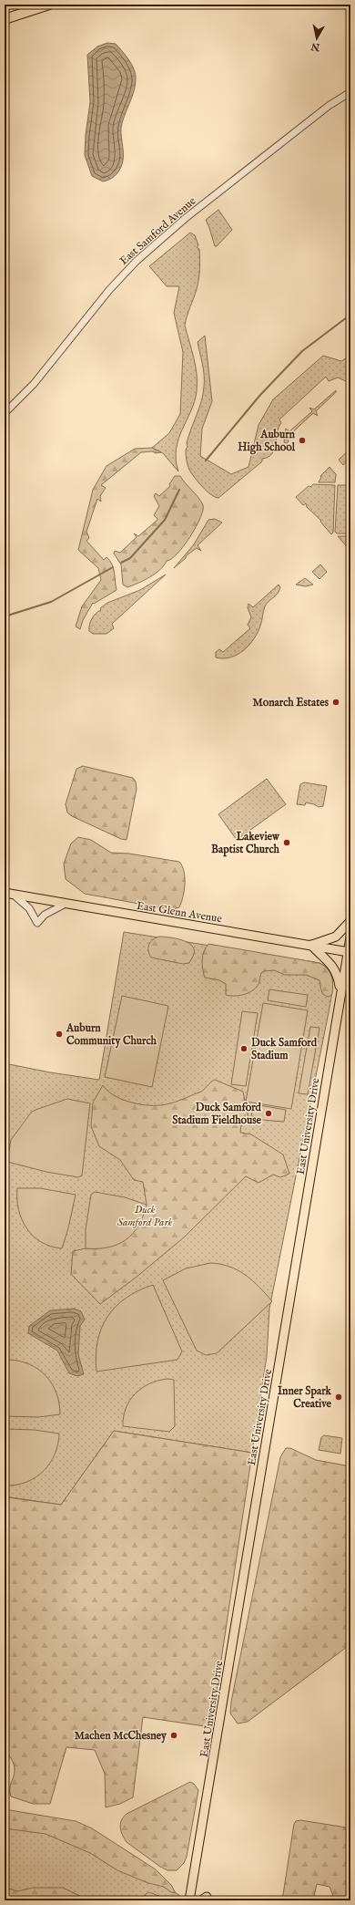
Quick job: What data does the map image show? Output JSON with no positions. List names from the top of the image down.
{
  "streets": {
    "main road": ["East Glenn Avenue", "East University Drive"],
    "street": ["East Samford Avenue"]
  },
  "crossings": [
    ["East Glenn Avenue", "East University Drive"]
  ],
  "parks": ["Duck Samford Park"],
  "places": [
    "Auburn High School",
    "Monarch Estates",
    "Lakeview Baptist Church",
    "Auburn Community Church",
    "Duck Samford Stadium",
    "Duck Samford Stadium Fieldhouse",
    "Inner Spark Creative",
    "Machen McChesney"
  ],
  "north": "bottom"
}
